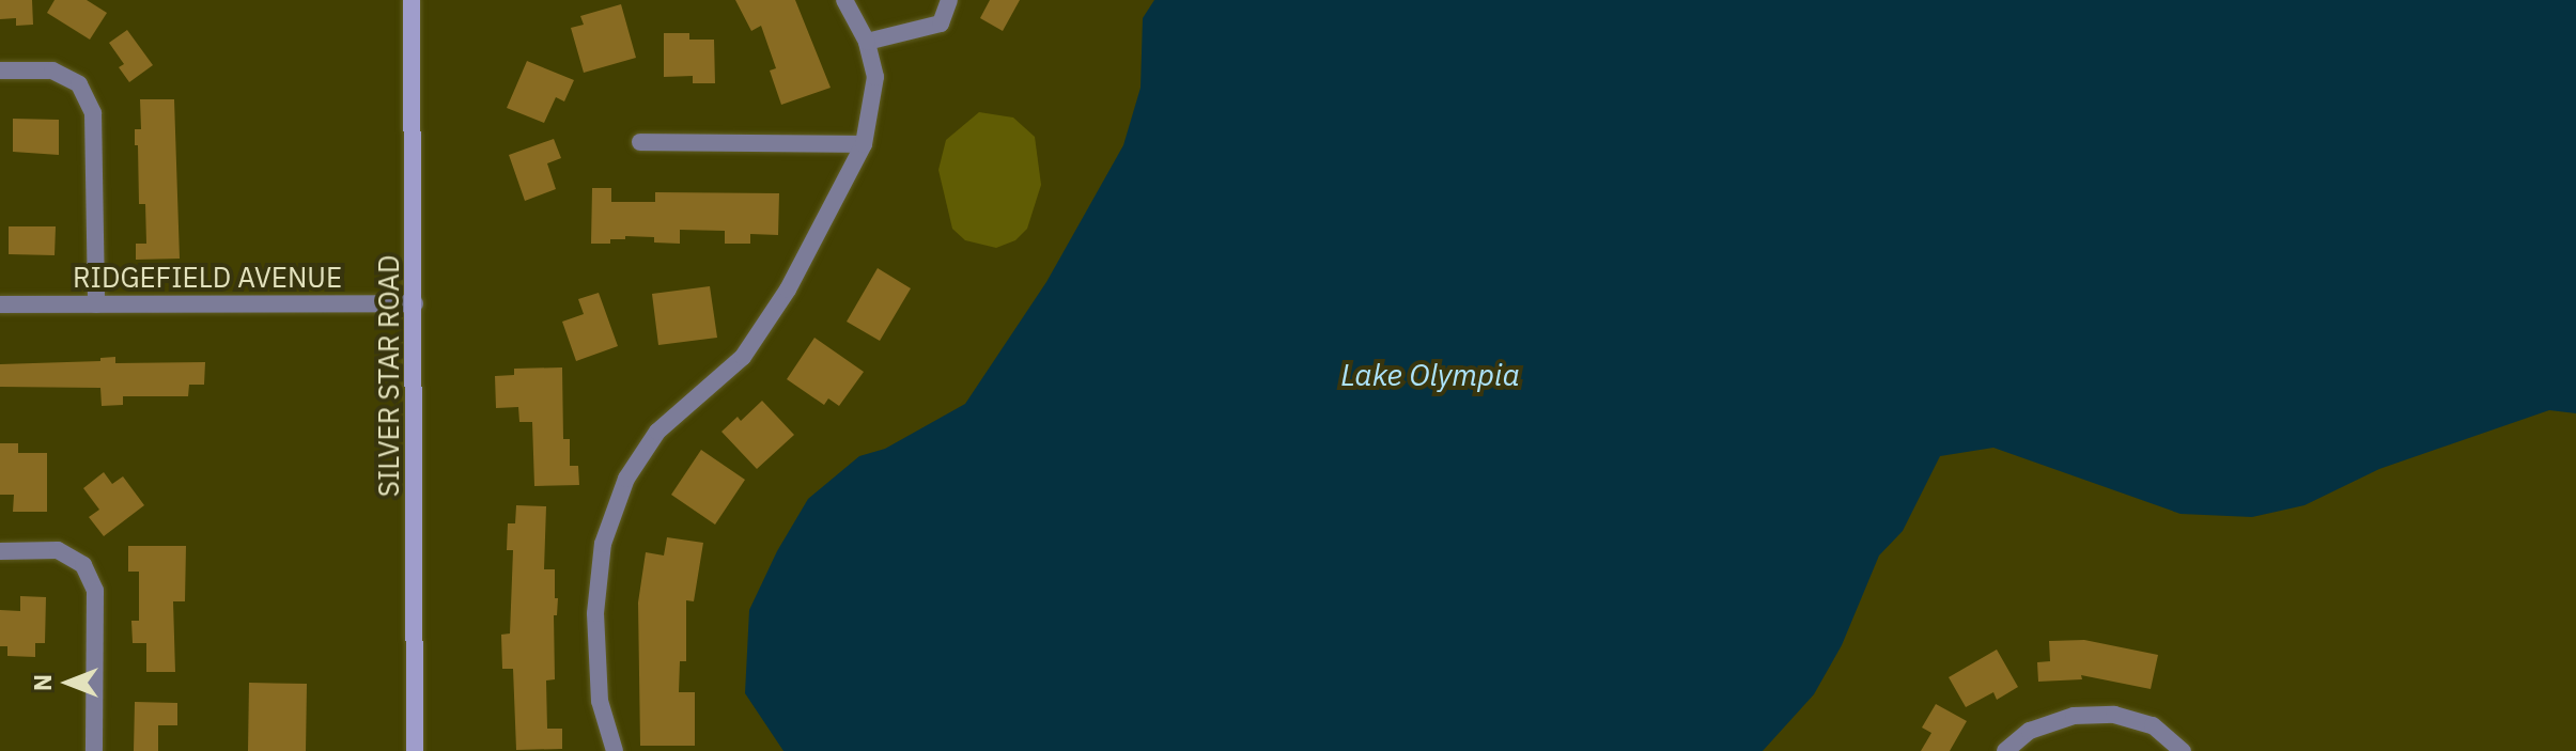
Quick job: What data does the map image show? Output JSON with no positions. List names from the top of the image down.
{
  "streets": {
    "main road": ["SILVER STAR ROAD"],
    "street": ["RIDGEFIELD AVENUE"]
  },
  "crossings": [
    ["RIDGEFIELD AVENUE", "SILVER STAR ROAD"]
  ],
  "water": ["Lake Olympia"],
  "north": "left"
}
